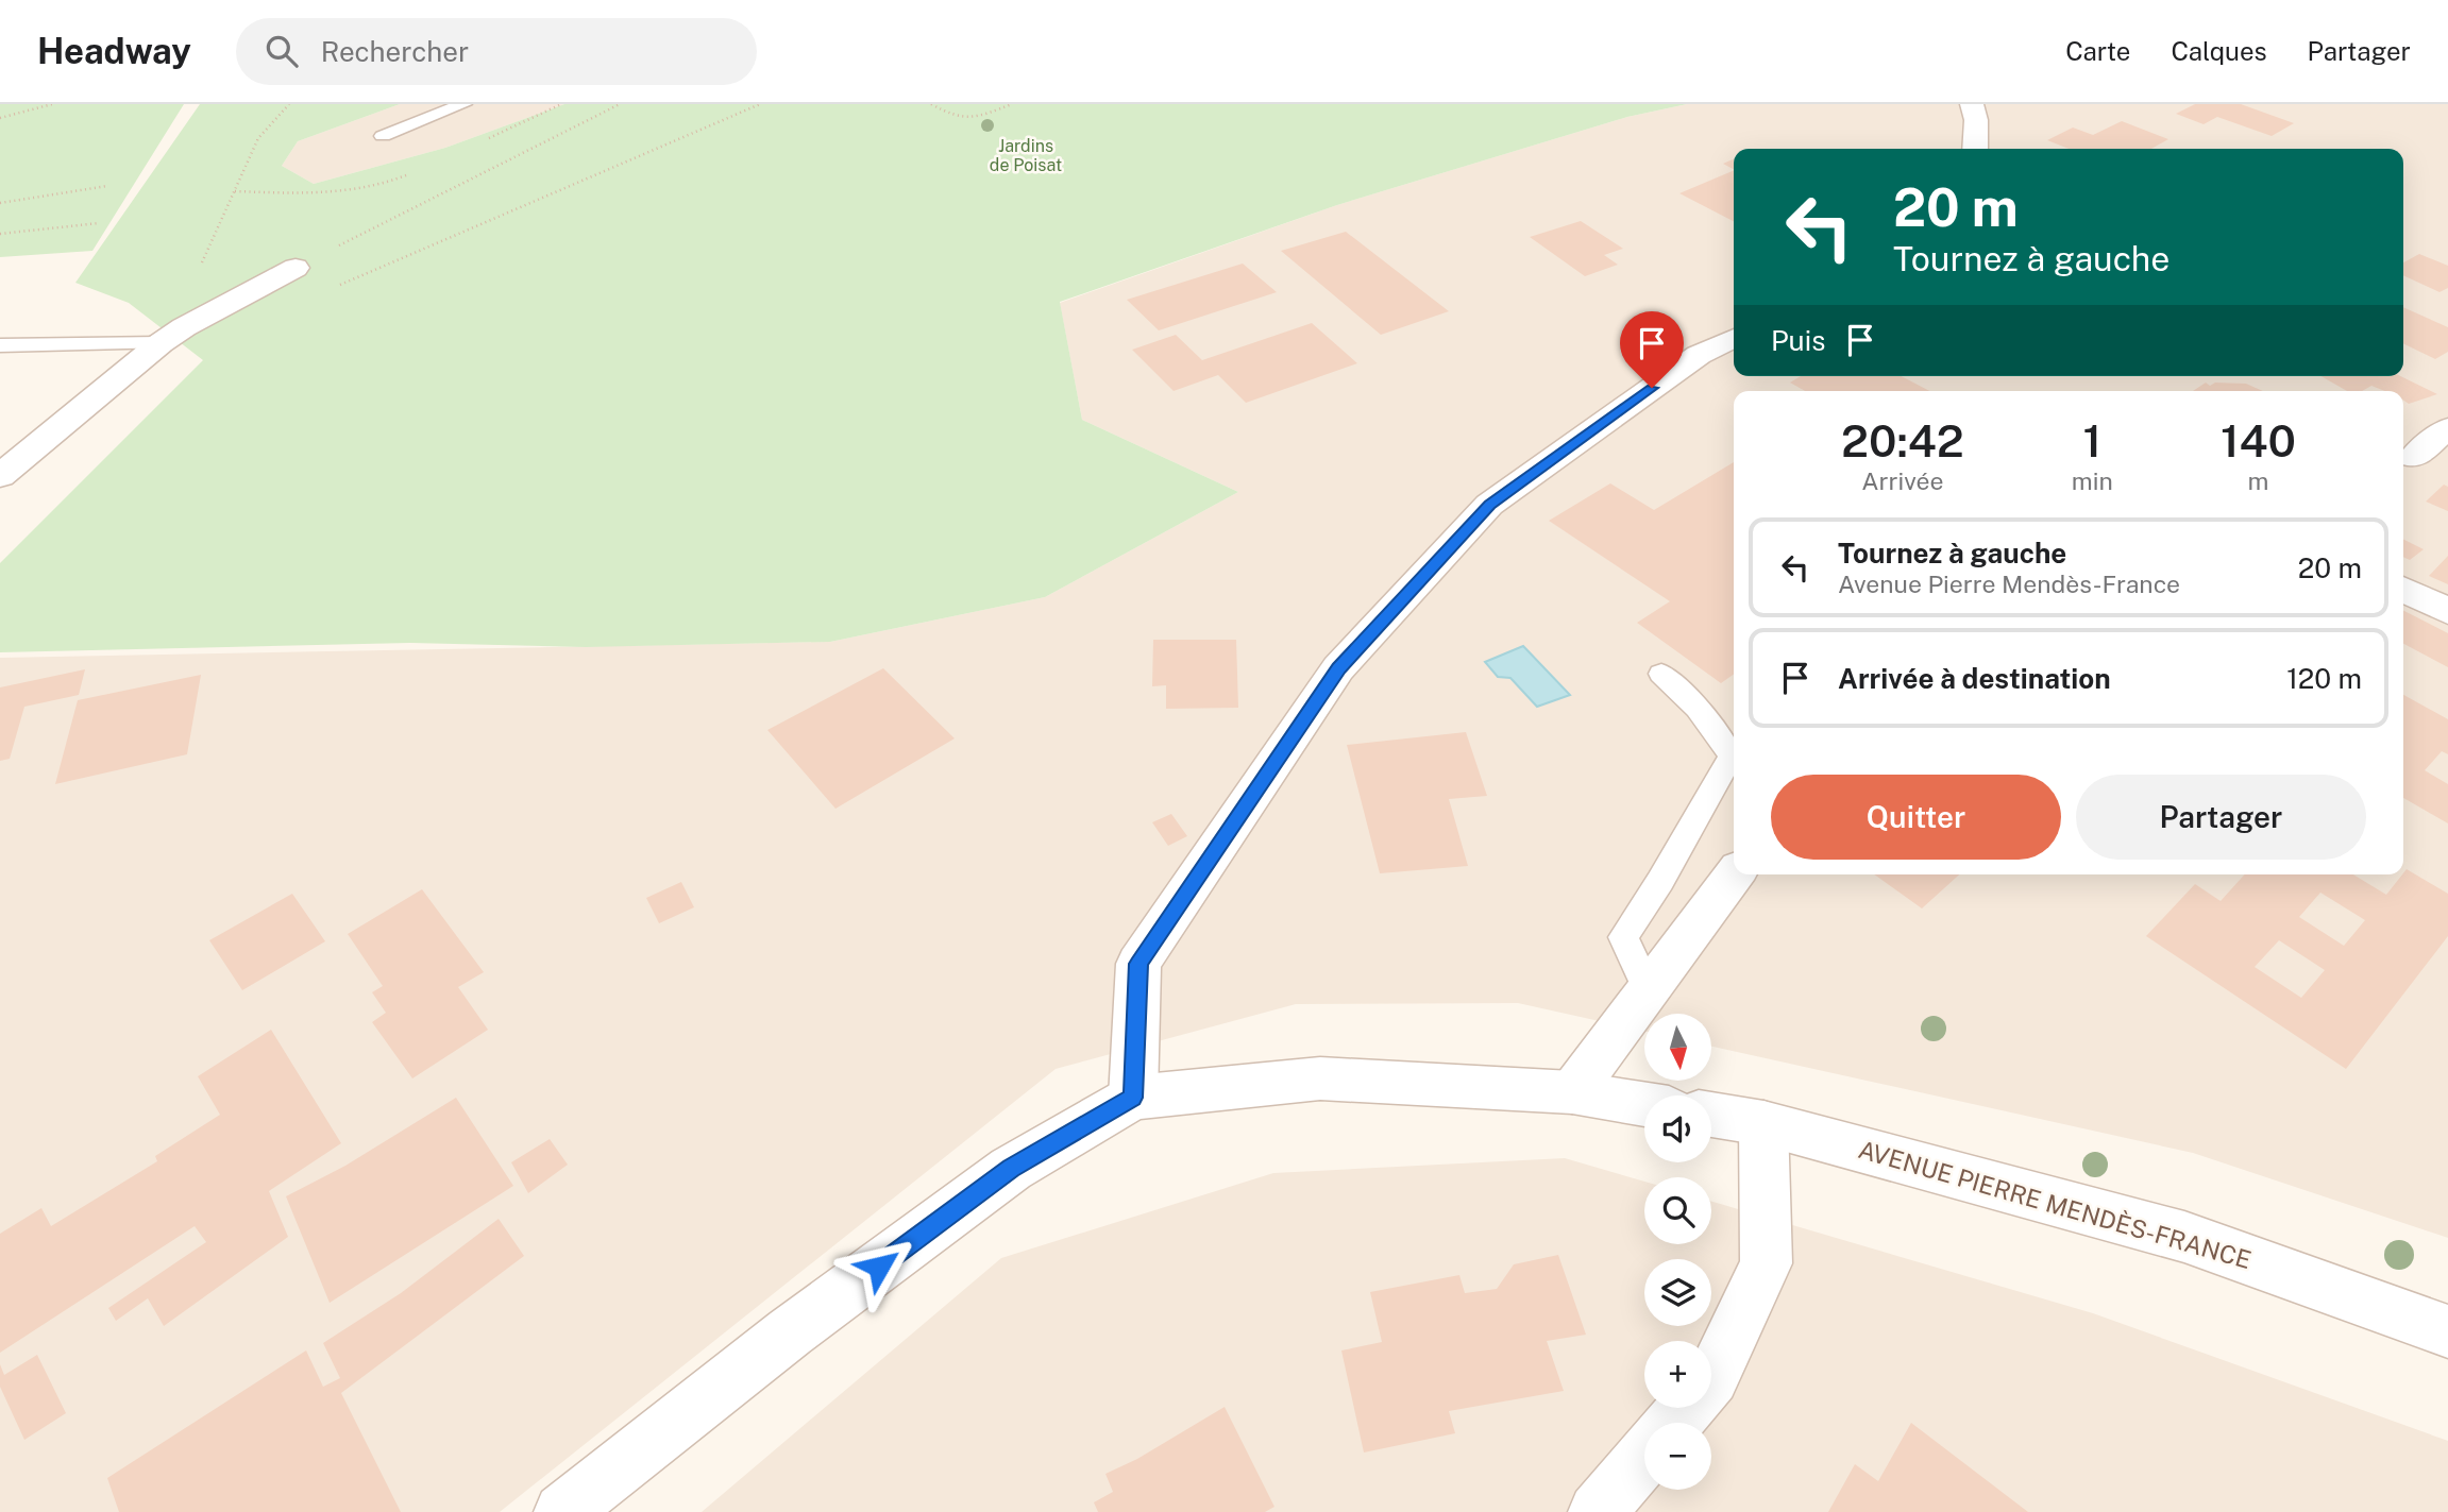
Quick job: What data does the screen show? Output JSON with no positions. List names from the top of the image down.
{
  "streets": {
    "street": ["AVENUE PIERRE MENDÈS-FRANCE"]
  },
  "parks": ["Jardins de Poisat"],
  "north": "bottom",
  "page": {
    "header": "Headway",
    "search": "Rechercher",
    "nav": ["Carte", "Calques", "Partager"],
    "turn": ["20 m", "Tournez à gauche"],
    "then": "Puis",
    "eta": [
      "20:42",
      "Arrivée",
      "1",
      "min",
      "140",
      "m"
    ],
    "list": [
      {
        "name": "Tournez à gauche",
        "note": "Avenue Pierre Mendès-France",
        "value": "20 m"
      },
      {
        "name": "Arrivée à destination",
        "value": "120 m"
      }
    ],
    "buttons": ["Quitter", "Partager"],
    "map_buttons": ["+", "−"]
  }
}
